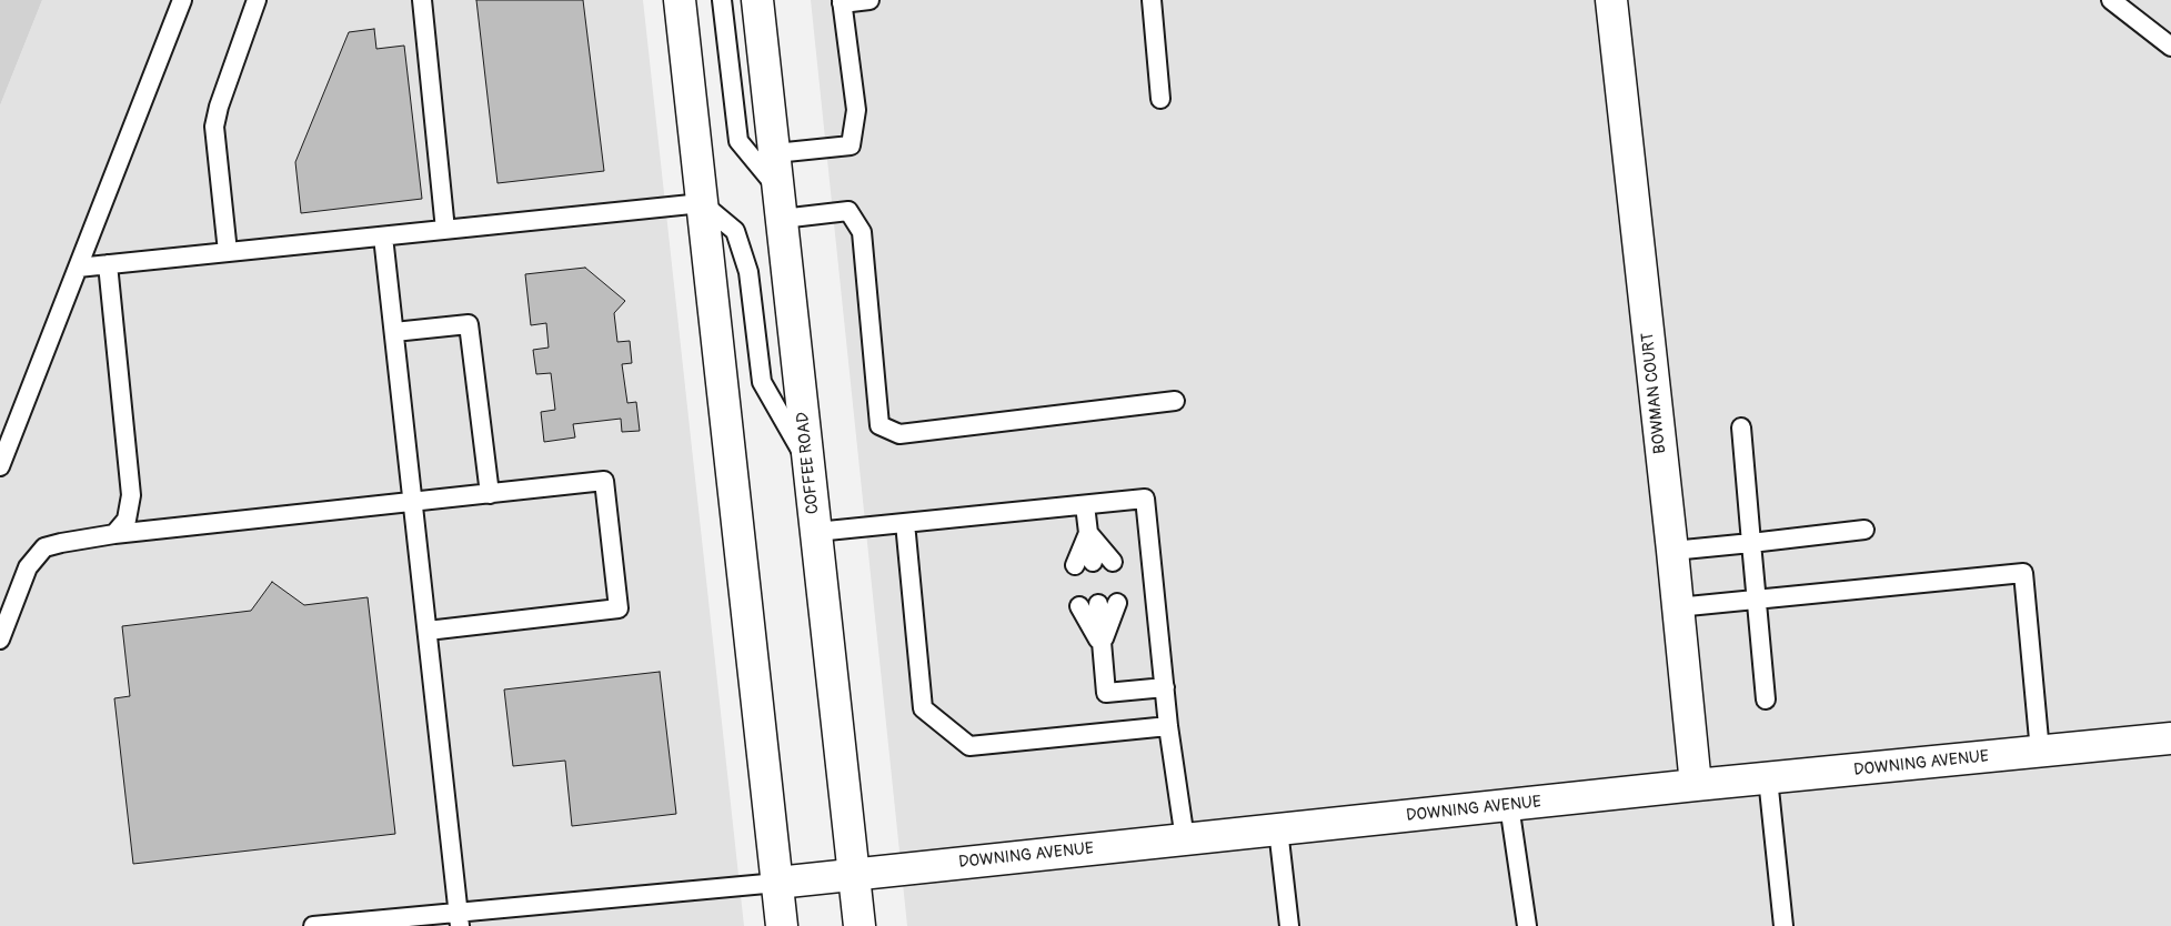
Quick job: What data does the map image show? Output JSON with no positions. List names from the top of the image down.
{
  "streets": {
    "street": ["BOWMAN COURT", "COFFEE ROAD", "DOWNING AVENUE"]
  },
  "crossings": [
    ["BOWMAN COURT", "DOWNING AVENUE"],
    ["COFFEE ROAD", "DOWNING AVENUE"]
  ]
}
